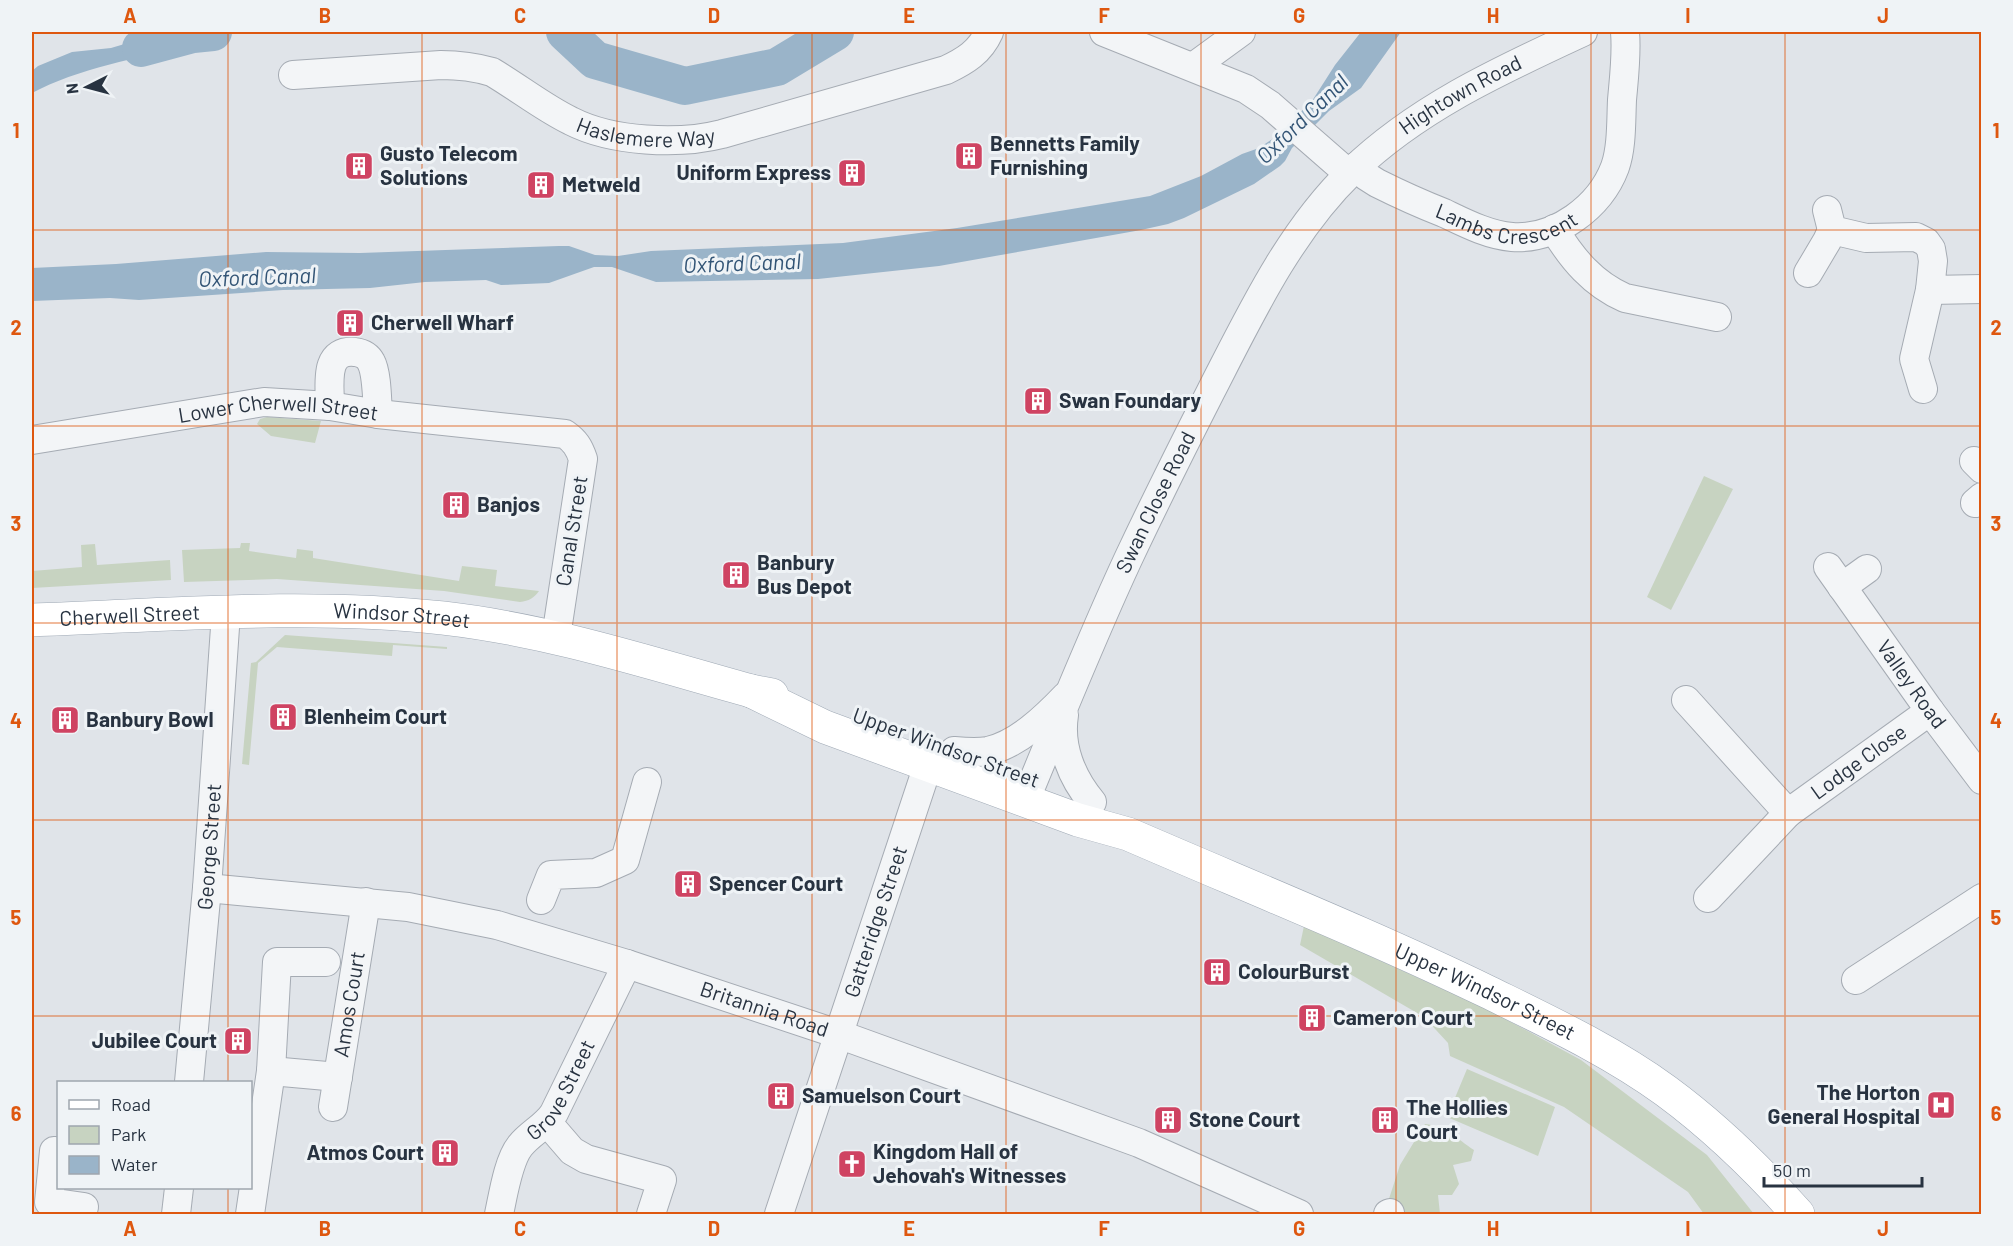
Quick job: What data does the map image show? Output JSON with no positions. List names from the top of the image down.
{
  "streets": {
    "main road": ["Cherwell Street", "Windsor Street", "Upper Windsor Street"],
    "street": [
      "Hightown Road",
      "Haslemere Way",
      "Lambs Crescent",
      "Lower Cherwell Street",
      "Swan Close Road",
      "Canal Street",
      "Valley Road",
      "Lodge Close",
      "George Street",
      "Gatteridge Street",
      "Amos Court",
      "Britannia Road",
      "Grove Street"
    ]
  },
  "crossings": [
    ["Hightown Road", "Lambs Crescent"],
    ["Hightown Road", "Swan Close Road"],
    ["Lambs Crescent", "Swan Close Road"],
    ["Lower Cherwell Street", "Canal Street"],
    ["Swan Close Road", "Upper Windsor Street"],
    ["Swan Close Road", "Gatteridge Street"],
    ["Canal Street", "Windsor Street"],
    ["Canal Street", "Upper Windsor Street"],
    ["Cherwell Street", "Windsor Street"],
    ["Cherwell Street", "George Street"],
    ["Windsor Street", "Upper Windsor Street"],
    ["Windsor Street", "George Street"],
    ["Valley Road", "Lodge Close"],
    ["Upper Windsor Street", "Gatteridge Street"],
    ["George Street", "Britannia Road"],
    ["Gatteridge Street", "Britannia Road"],
    ["Amos Court", "Britannia Road"],
    ["Britannia Road", "Grove Street"]
  ],
  "water": ["Oxford Canal"],
  "places": {
    "building": [
      "Bennetts Family Furnishing",
      "Gusto Telecom Solutions",
      "Uniform Express",
      "Metweld",
      "Cherwell Wharf",
      "Swan Foundary",
      "Banjos",
      "Banbury Bus Depot",
      "Blenheim Court",
      "Banbury Bowl",
      "Spencer Court",
      "ColourBurst",
      "Cameron Court",
      "Jubilee Court",
      "Samuelson Court",
      "Stone Court",
      "The Hollies Court",
      "Atmos Court"
    ],
    "hospital": ["The Horton General Hospital"],
    "church": ["Kingdom Hall of Jehovah's Witnesses"]
  },
  "legend": ["Road", "Park", "Water"],
  "scale_bar": "50 m",
  "north": "left",
  "grid": {
    "columns": [
      "A",
      "B",
      "C",
      "D",
      "E",
      "F",
      "G",
      "H",
      "I",
      "J"
    ],
    "rows": [
      "1",
      "2",
      "3",
      "4",
      "5",
      "6"
    ]
  }
}
